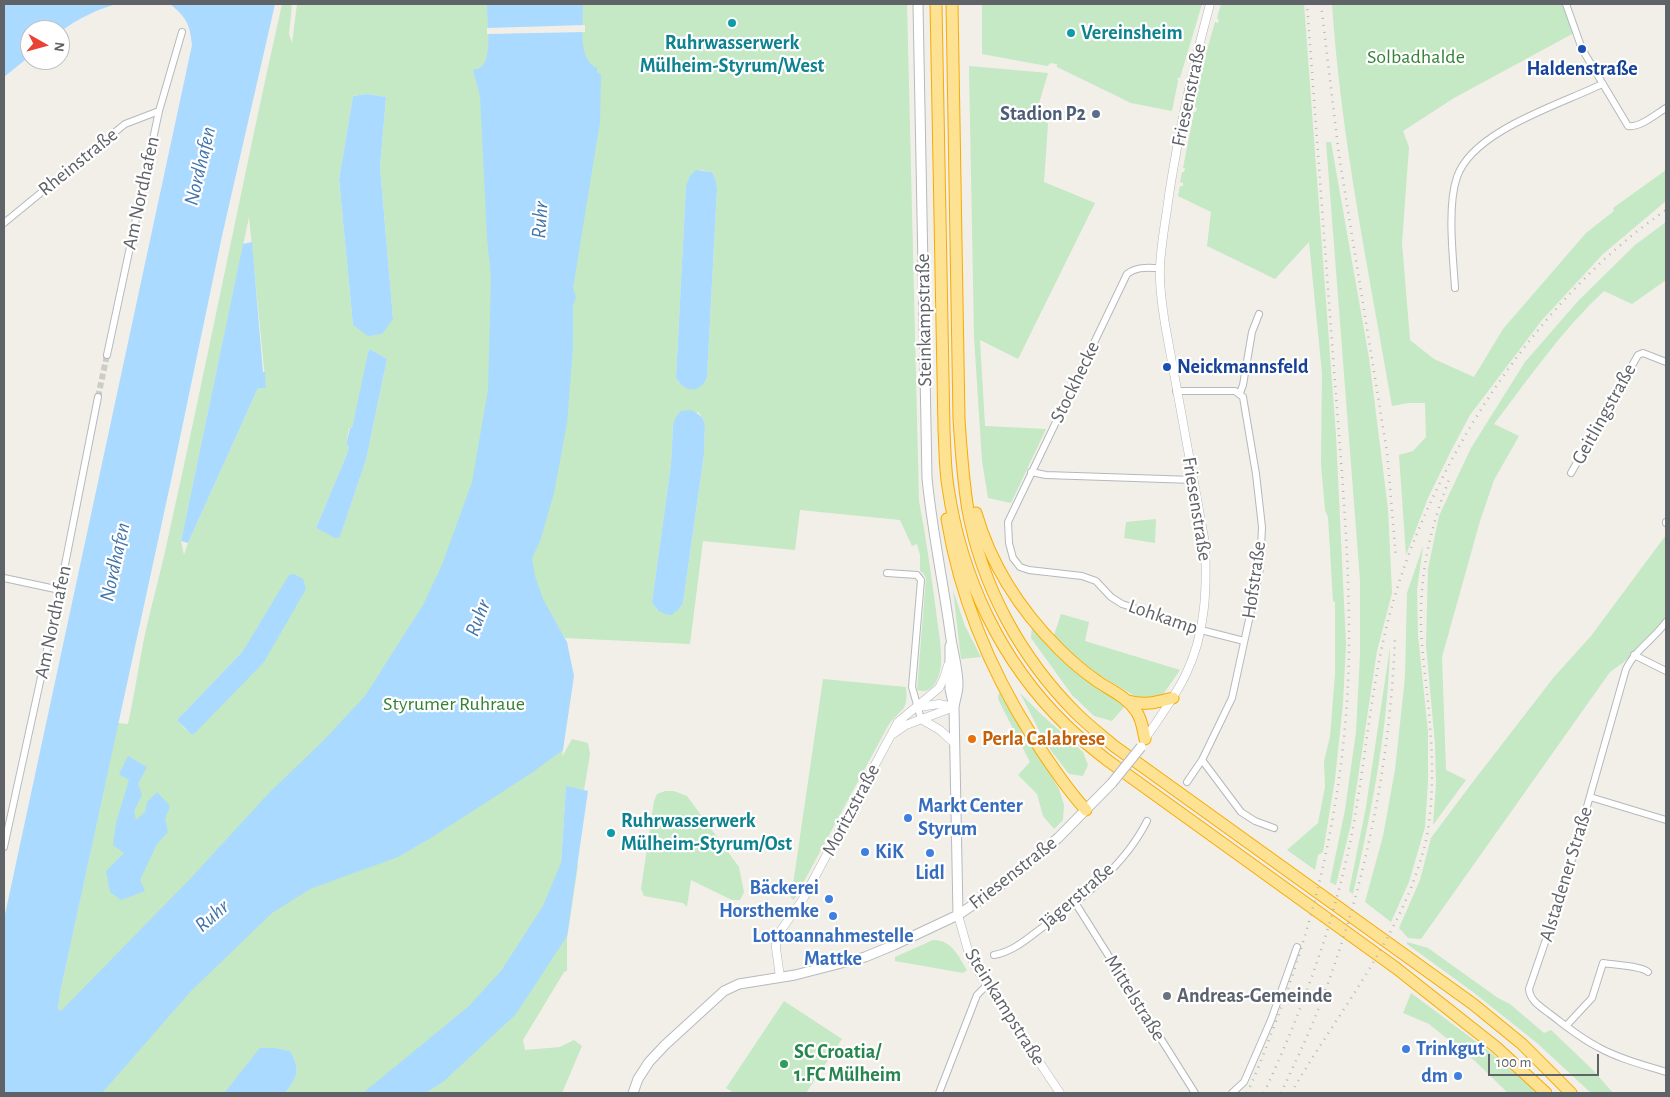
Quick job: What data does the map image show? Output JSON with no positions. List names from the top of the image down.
{
  "streets": {
    "main road": ["Friesenstraße", "Steinkampstraße"],
    "street": [
      "Rheinstraße",
      "Am Nordhafen",
      "Stockhecke",
      "Geitlingstraße",
      "Hofstraße",
      "Lohkamp",
      "Moritzstraße",
      "Alstadener Straße",
      "Jägerstraße",
      "Mittelstraße"
    ]
  },
  "crossings": [
    ["Friesenstraße", "Steinkampstraße"],
    ["Friesenstraße", "Stockhecke"],
    ["Friesenstraße", "Lohkamp"],
    ["Friesenstraße", "Moritzstraße"],
    ["Rheinstraße", "Am Nordhafen"],
    ["Steinkampstraße", "Moritzstraße"],
    ["Stockhecke", "Lohkamp"],
    ["Hofstraße", "Lohkamp"],
    ["Jägerstraße", "Mittelstraße"]
  ],
  "water": ["Nordhafen", "Ruhr"],
  "parks": ["Solbadhalde", "Styrumer Ruhraue"],
  "places": [
    "Ruhrwasserwerk Mülheim-Styrum/West",
    "Vereinsheim",
    "Haldenstraße",
    "Stadion P2",
    "Neickmannsfeld",
    "Perla Calabrese",
    "Markt Center Styrum",
    "Ruhrwasserwerk Mülheim-Styrum/Ost",
    "KiK",
    "Lidl",
    "Bäckerei Horsthemke",
    "Lottoannahmestelle Mattke",
    "Andreas-Gemeinde",
    "Trinkgut",
    "SC Croatia/ 1.FC Mülheim",
    "dm"
  ],
  "scale_bar": "100 m",
  "north": "right"
}
